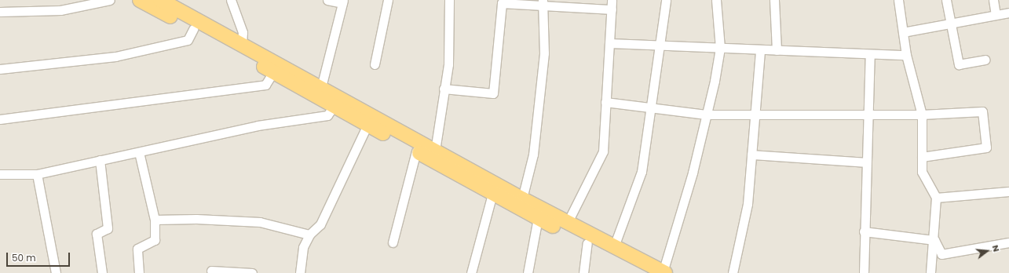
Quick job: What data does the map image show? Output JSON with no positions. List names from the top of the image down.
{
  "scale_bar": "50 m",
  "north": "right"
}
